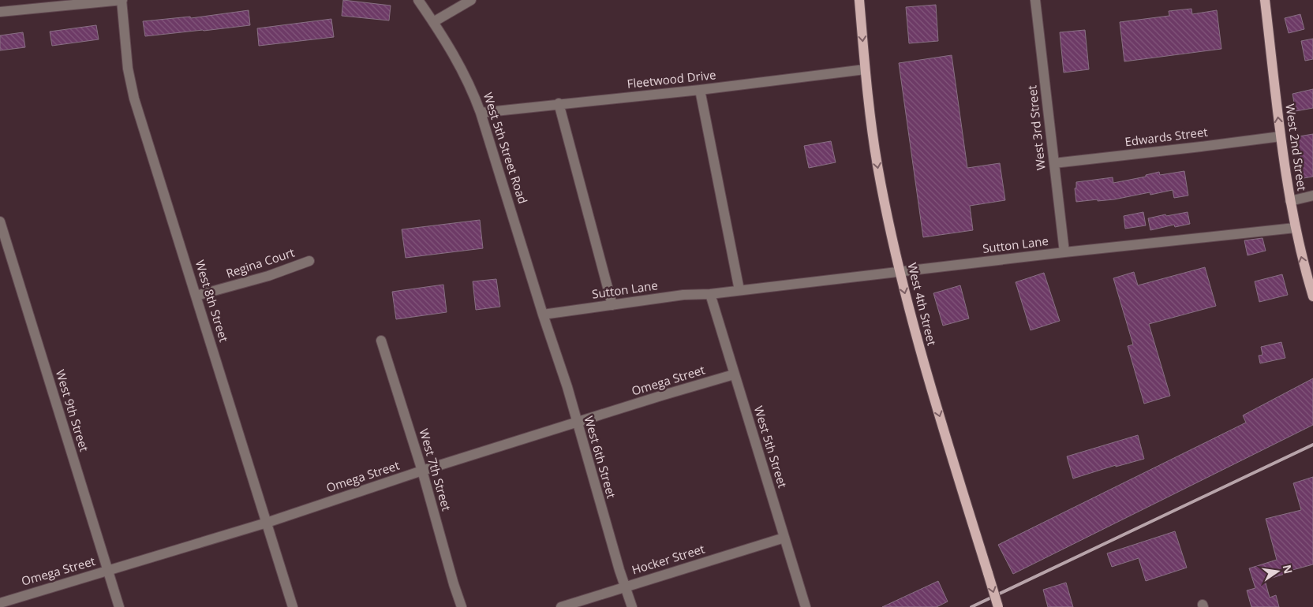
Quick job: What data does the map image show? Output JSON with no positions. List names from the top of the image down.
{
  "streets": {
    "main road": ["West 2nd Street", "West 4th Street"],
    "street": [
      "Fleetwood Drive",
      "West 3rd Street",
      "Edwards Street",
      "West 5th Street Road",
      "Sutton Lane",
      "Regina Court",
      "West 8th Street",
      "Omega Street",
      "West 9th Street",
      "West 5th Street",
      "West 6th Street",
      "West 7th Street",
      "Hocker Street"
    ]
  },
  "crossings": [
    ["Fleetwood Drive", "West 5th Street Road"],
    ["Fleetwood Drive", "West 4th Street"],
    ["West 3rd Street", "Edwards Street"],
    ["West 3rd Street", "Sutton Lane"],
    ["Edwards Street", "West 2nd Street"],
    ["West 2nd Street", "Sutton Lane"],
    ["West 5th Street Road", "Sutton Lane"],
    ["West 5th Street Road", "West 6th Street"],
    ["Sutton Lane", "West 4th Street"],
    ["Sutton Lane", "West 5th Street"],
    ["Sutton Lane", "West 6th Street"],
    ["Regina Court", "West 8th Street"],
    ["West 8th Street", "Omega Street"],
    ["Omega Street", "West 9th Street"],
    ["Omega Street", "West 5th Street"],
    ["Omega Street", "West 6th Street"],
    ["Omega Street", "West 7th Street"],
    ["West 5th Street", "Hocker Street"],
    ["West 6th Street", "Hocker Street"]
  ],
  "one_way": ["West 2nd Street", "West 4th Street"],
  "north": "right"
}
